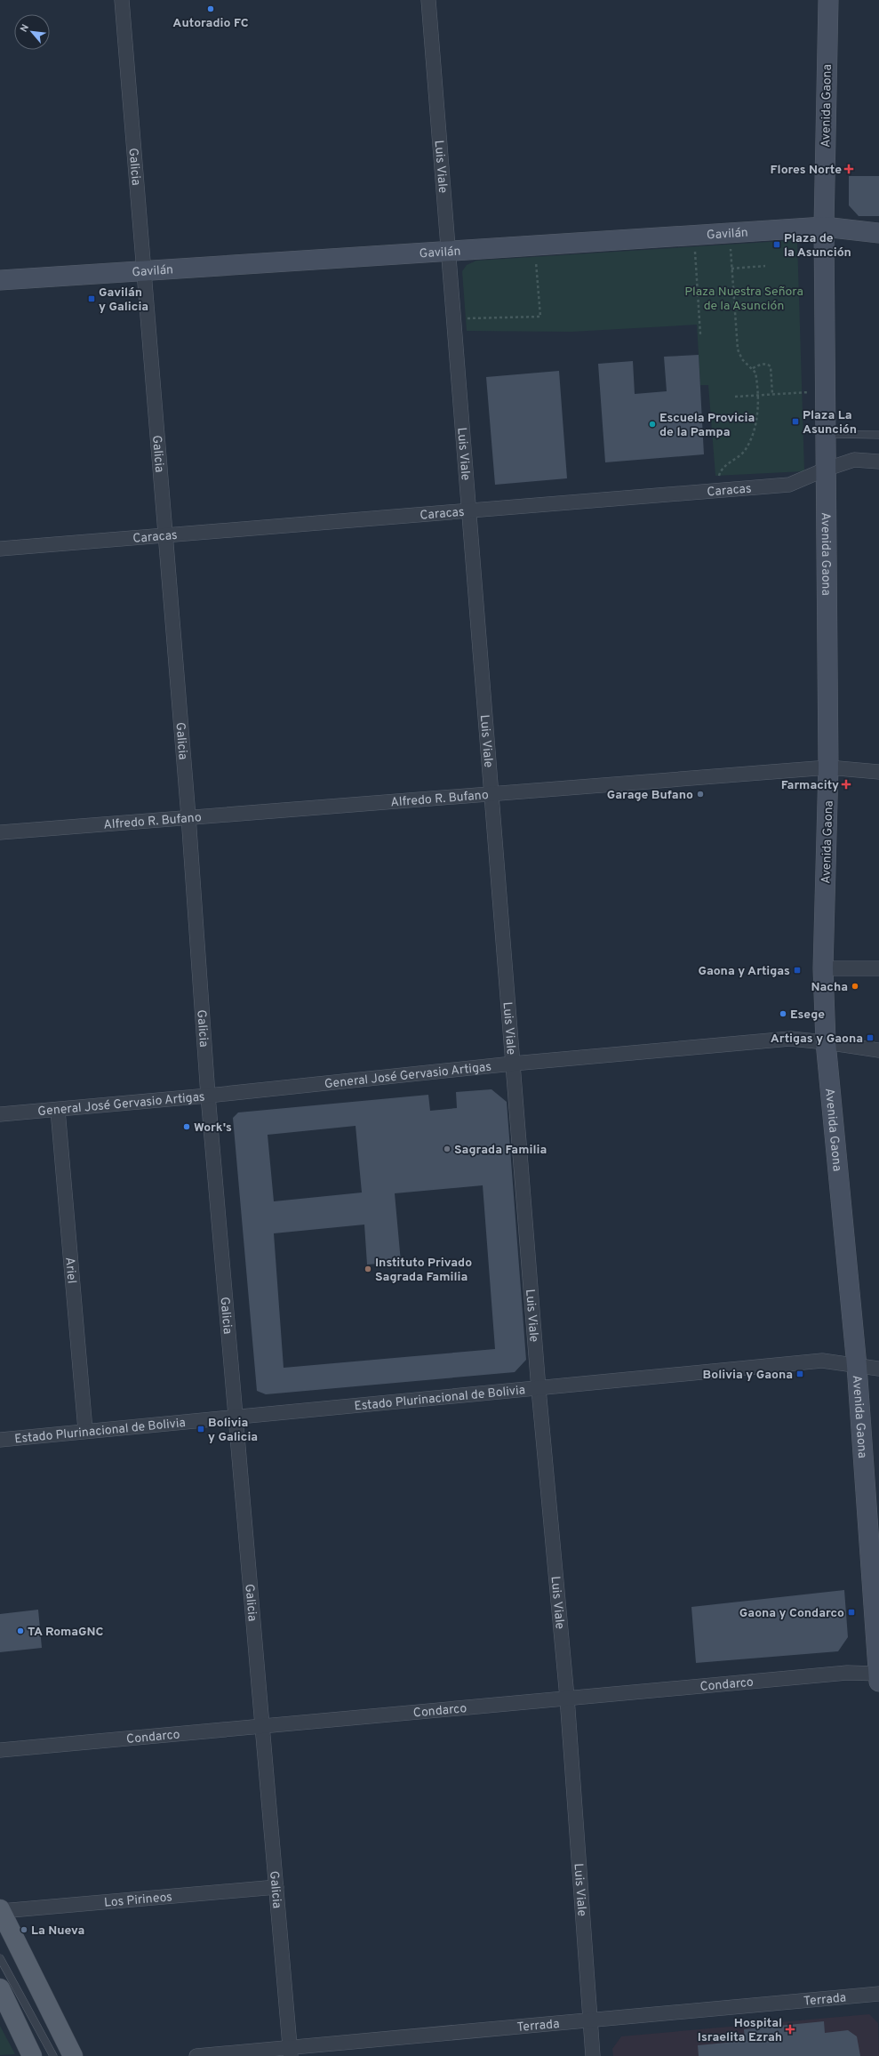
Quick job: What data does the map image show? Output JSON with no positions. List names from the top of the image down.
{
  "streets": {
    "main road": ["Avenida Gaona", "Gavilán"],
    "street": [
      "Galicia",
      "Luis Viale",
      "Caracas",
      "Alfredo R. Bufano",
      "General José Gervasio Artigas",
      "Ariel",
      "Estado Plurinacional de Bolivia",
      "Condarco",
      "Los Pirineos",
      "Terrada"
    ]
  },
  "crossings": [
    ["Avenida Gaona", "Gavilán"],
    ["Avenida Gaona", "Caracas"],
    ["Avenida Gaona", "Alfredo R. Bufano"],
    ["Avenida Gaona", "General José Gervasio Artigas"],
    ["Avenida Gaona", "Estado Plurinacional de Bolivia"],
    ["Avenida Gaona", "Condarco"],
    ["Galicia", "Gavilán"],
    ["Galicia", "Caracas"],
    ["Galicia", "Alfredo R. Bufano"],
    ["Galicia", "General José Gervasio Artigas"],
    ["Galicia", "Estado Plurinacional de Bolivia"],
    ["Galicia", "Condarco"],
    ["Galicia", "Los Pirineos"],
    ["Galicia", "Terrada"],
    ["Luis Viale", "Gavilán"],
    ["Luis Viale", "Caracas"],
    ["Luis Viale", "Alfredo R. Bufano"],
    ["Luis Viale", "General José Gervasio Artigas"],
    ["Luis Viale", "Estado Plurinacional de Bolivia"],
    ["Luis Viale", "Condarco"],
    ["Luis Viale", "Terrada"],
    ["General José Gervasio Artigas", "Ariel"],
    ["Ariel", "Estado Plurinacional de Bolivia"]
  ],
  "parks": ["Plaza Nuestra Señora de la Asunción"],
  "places": {
    "other": [
      "Autoradio FC",
      "Escuela Provicia de la Pampa",
      "Garage Bufano",
      "Nacha",
      "Esege",
      "Work's",
      "Sagrada Familia",
      "Instituto Privado Sagrada Familia",
      "TA RomaGNC",
      "La Nueva"
    ],
    "health": ["Flores Norte", "Farmacity", "Hospital Israelita Ezrah"],
    "transit": [
      "Plaza de la Asunción",
      "Gavilán y Galicia",
      "Plaza La Asunción",
      "Gaona y Artigas",
      "Artigas y Gaona",
      "Bolivia y Gaona",
      "Bolivia y Galicia",
      "Gaona y Condarco"
    ]
  },
  "north": "top left"
}
